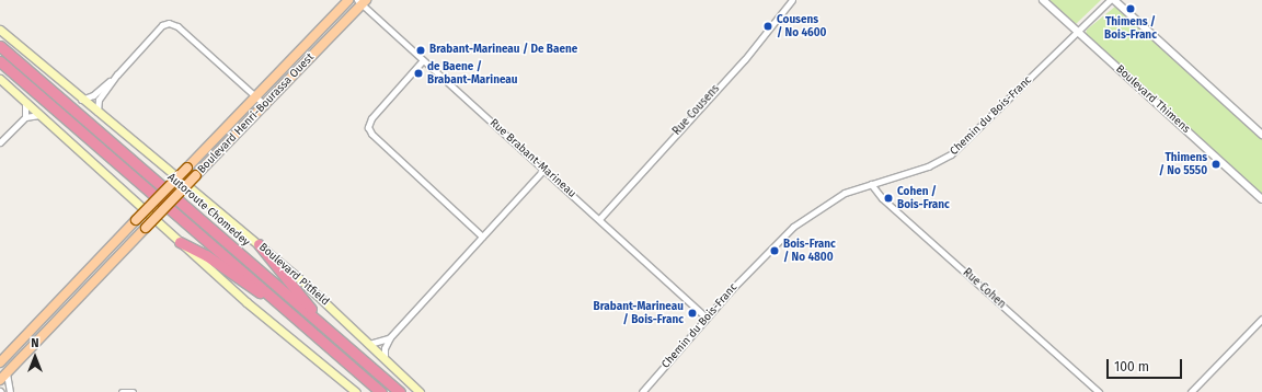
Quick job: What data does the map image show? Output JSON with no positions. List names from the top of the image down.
{
  "streets": {
    "highway": ["Autoroute Chomedey"],
    "main road": ["Boulevard Henri-Bourassa Ouest", "Boulevard Pitfield"],
    "street": [
      "Boulevard Thimens",
      "Rue Cousens",
      "Chemin du Bois-Franc",
      "Rue Brabant-Marineau",
      "Rue Cohen"
    ]
  },
  "crossings": [
    ["Boulevard Thimens", "Chemin du Bois-Franc"],
    ["Rue Cousens", "Rue Brabant-Marineau"],
    ["Boulevard Henri-Bourassa Ouest", "Rue Brabant-Marineau"],
    ["Chemin du Bois-Franc", "Rue Brabant-Marineau"],
    ["Chemin du Bois-Franc", "Rue Cohen"]
  ],
  "places": [
    "Thimens / Bois-Franc",
    "Cousens / No 4600",
    "Brabant-Marineau / De Baene",
    "de Baene / Brabant-Marineau",
    "Thimens / No 5550",
    "Cohen / Bois-Franc",
    "Bois-Franc / No 4800",
    "Brabant-Marineau / Bois-Franc"
  ],
  "scale_bar": "100 m",
  "north": "top"
}
